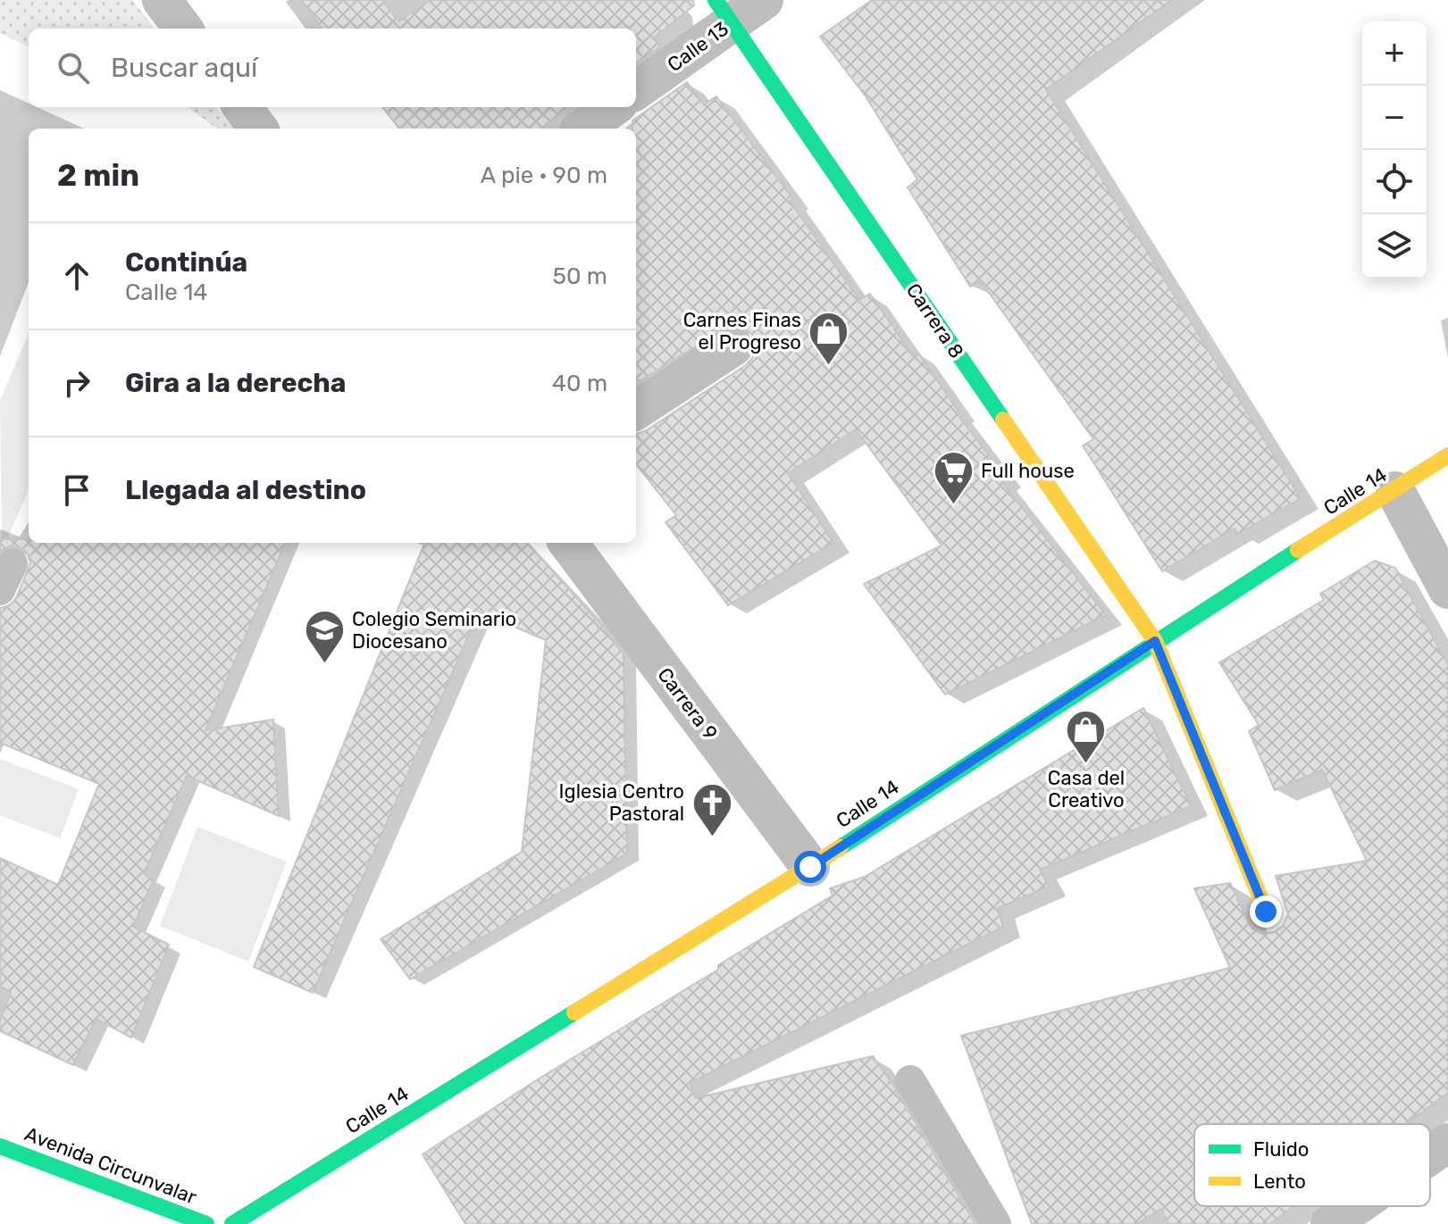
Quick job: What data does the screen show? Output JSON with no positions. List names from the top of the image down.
{
  "streets": {
    "street": [
      "Calle 13",
      "Carrera 8",
      "Calle 14",
      "Carrera 9",
      "Avenida Circunvalar"
    ]
  },
  "crossings": [
    ["Calle 13", "Carrera 8"],
    ["Carrera 8", "Calle 14"],
    ["Calle 14", "Carrera 9"]
  ],
  "places": {
    "shop": ["Carnes Finas el Progreso", "Casa del Creativo"],
    "supermarket": ["Full house"],
    "school or university": ["Colegio Seminario Diocesano"],
    "church": ["Iglesia Centro Pastoral"]
  },
  "legend": ["Fluido", "Lento"],
  "page": {
    "map_buttons": ["+", "−"],
    "search": "Buscar aquí",
    "heading": ["2 min", "A pie · 90 m"],
    "list": [
      ["Continúa", "Calle 14", "50 m"],
      ["Gira a la derecha", "40 m"],
      "Llegada al destino"
    ]
  }
}
